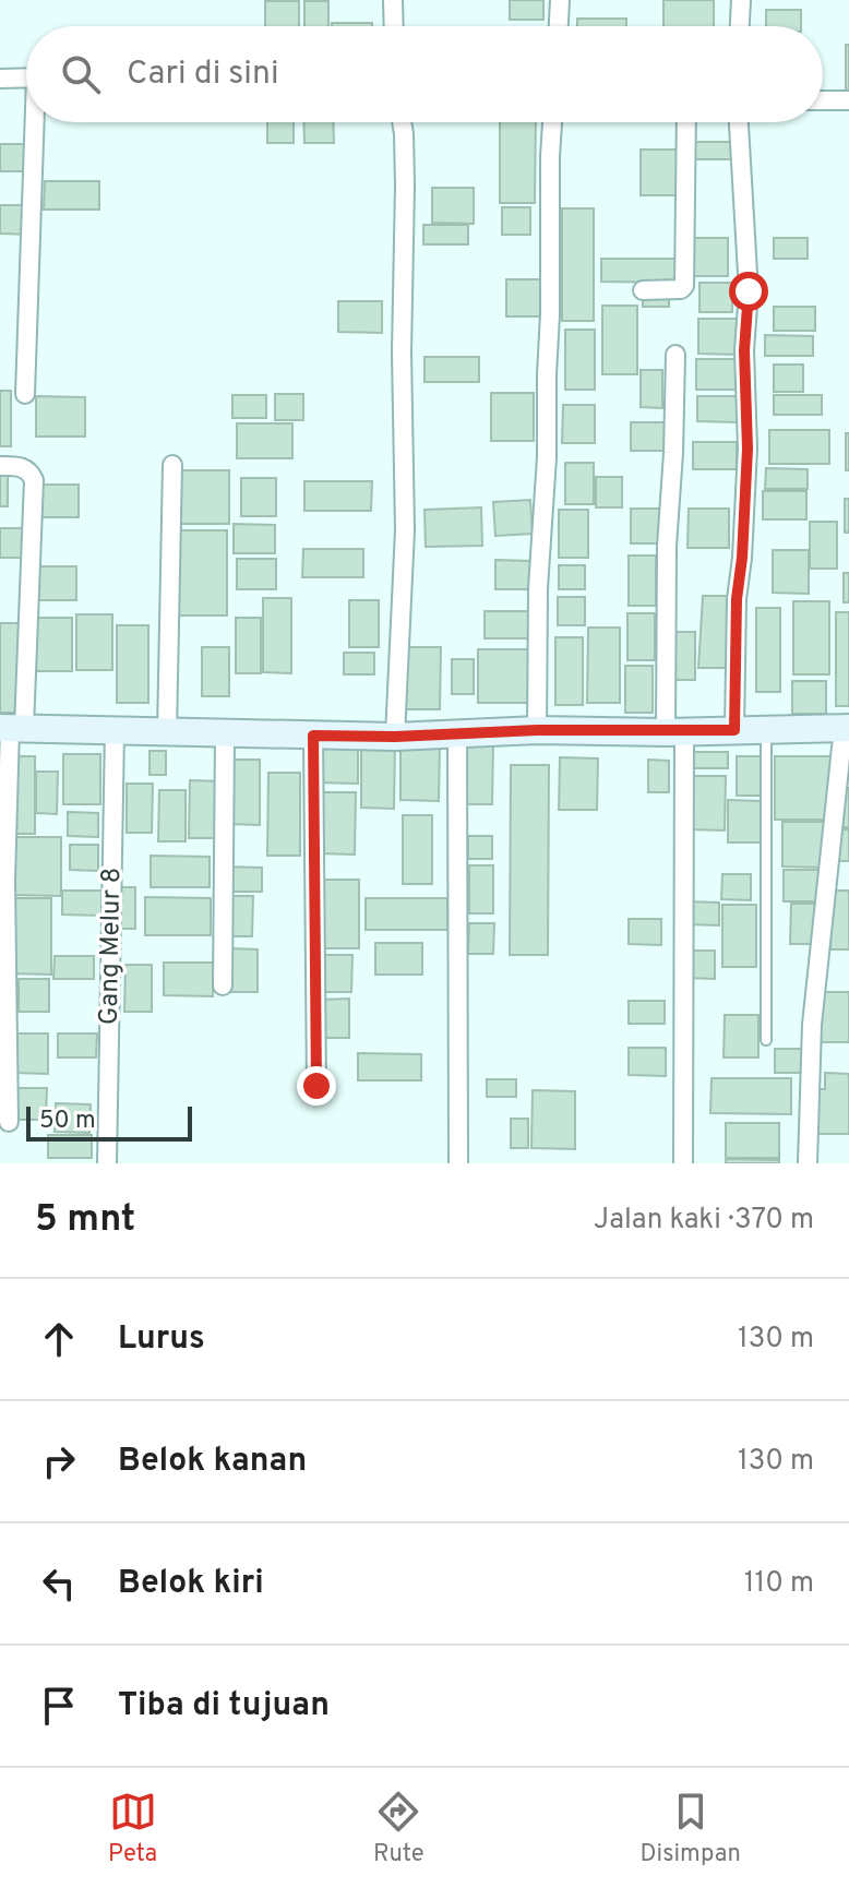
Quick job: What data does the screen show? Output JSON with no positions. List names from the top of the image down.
{
  "streets": {
    "street": ["Gang Melur 8"]
  },
  "scale_bar": "50 m",
  "page": {
    "search": "Cari di sini",
    "scale": "50 m",
    "heading": ["5 mnt", "Jalan kaki · 370 m"],
    "list": [
      ["Lurus", "130 m"],
      ["Belok kanan", "130 m"],
      ["Belok kiri", "110 m"],
      "Tiba di tujuan"
    ],
    "nav": ["Peta", "Rute", "Disimpan"]
  }
}
